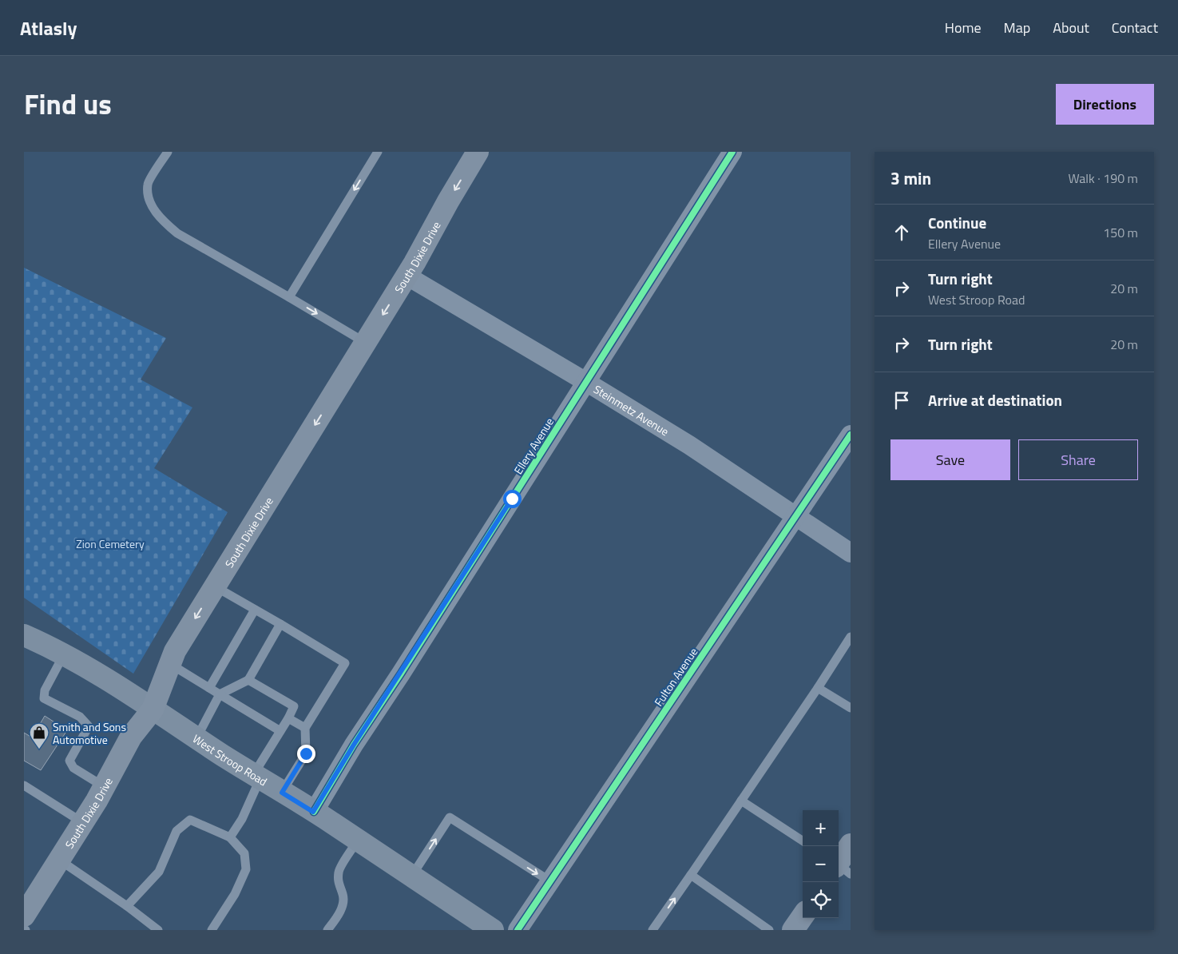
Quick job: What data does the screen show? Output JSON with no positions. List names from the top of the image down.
{
  "streets": {
    "main road": ["South Dixie Drive", "West Stroop Road"],
    "street": ["Steinmetz Avenue", "Ellery Avenue", "Fulton Avenue"]
  },
  "crossings": [
    ["South Dixie Drive", "Steinmetz Avenue"],
    ["South Dixie Drive", "West Stroop Road"],
    ["Steinmetz Avenue", "Ellery Avenue"],
    ["Steinmetz Avenue", "Fulton Avenue"],
    ["Ellery Avenue", "West Stroop Road"]
  ],
  "one_way": ["South Dixie Drive"],
  "parks": ["Zion Cemetery"],
  "places": {
    "shop": ["Smith and Sons Automotive"]
  },
  "page": {
    "header": "Atlasly",
    "nav": [
      "Home",
      "Map",
      "About",
      "Contact"
    ],
    "title": "Find us",
    "buttons": [
      "Directions",
      ["Save", "Share"]
    ],
    "heading": ["3 min", "Walk · 190 m"],
    "list": [
      ["Continue", "Ellery Avenue", "150 m"],
      ["Turn right", "West Stroop Road", "20 m"],
      ["Turn right", "20 m"],
      "Arrive at destination"
    ],
    "map_buttons": ["+", "−"]
  }
}
